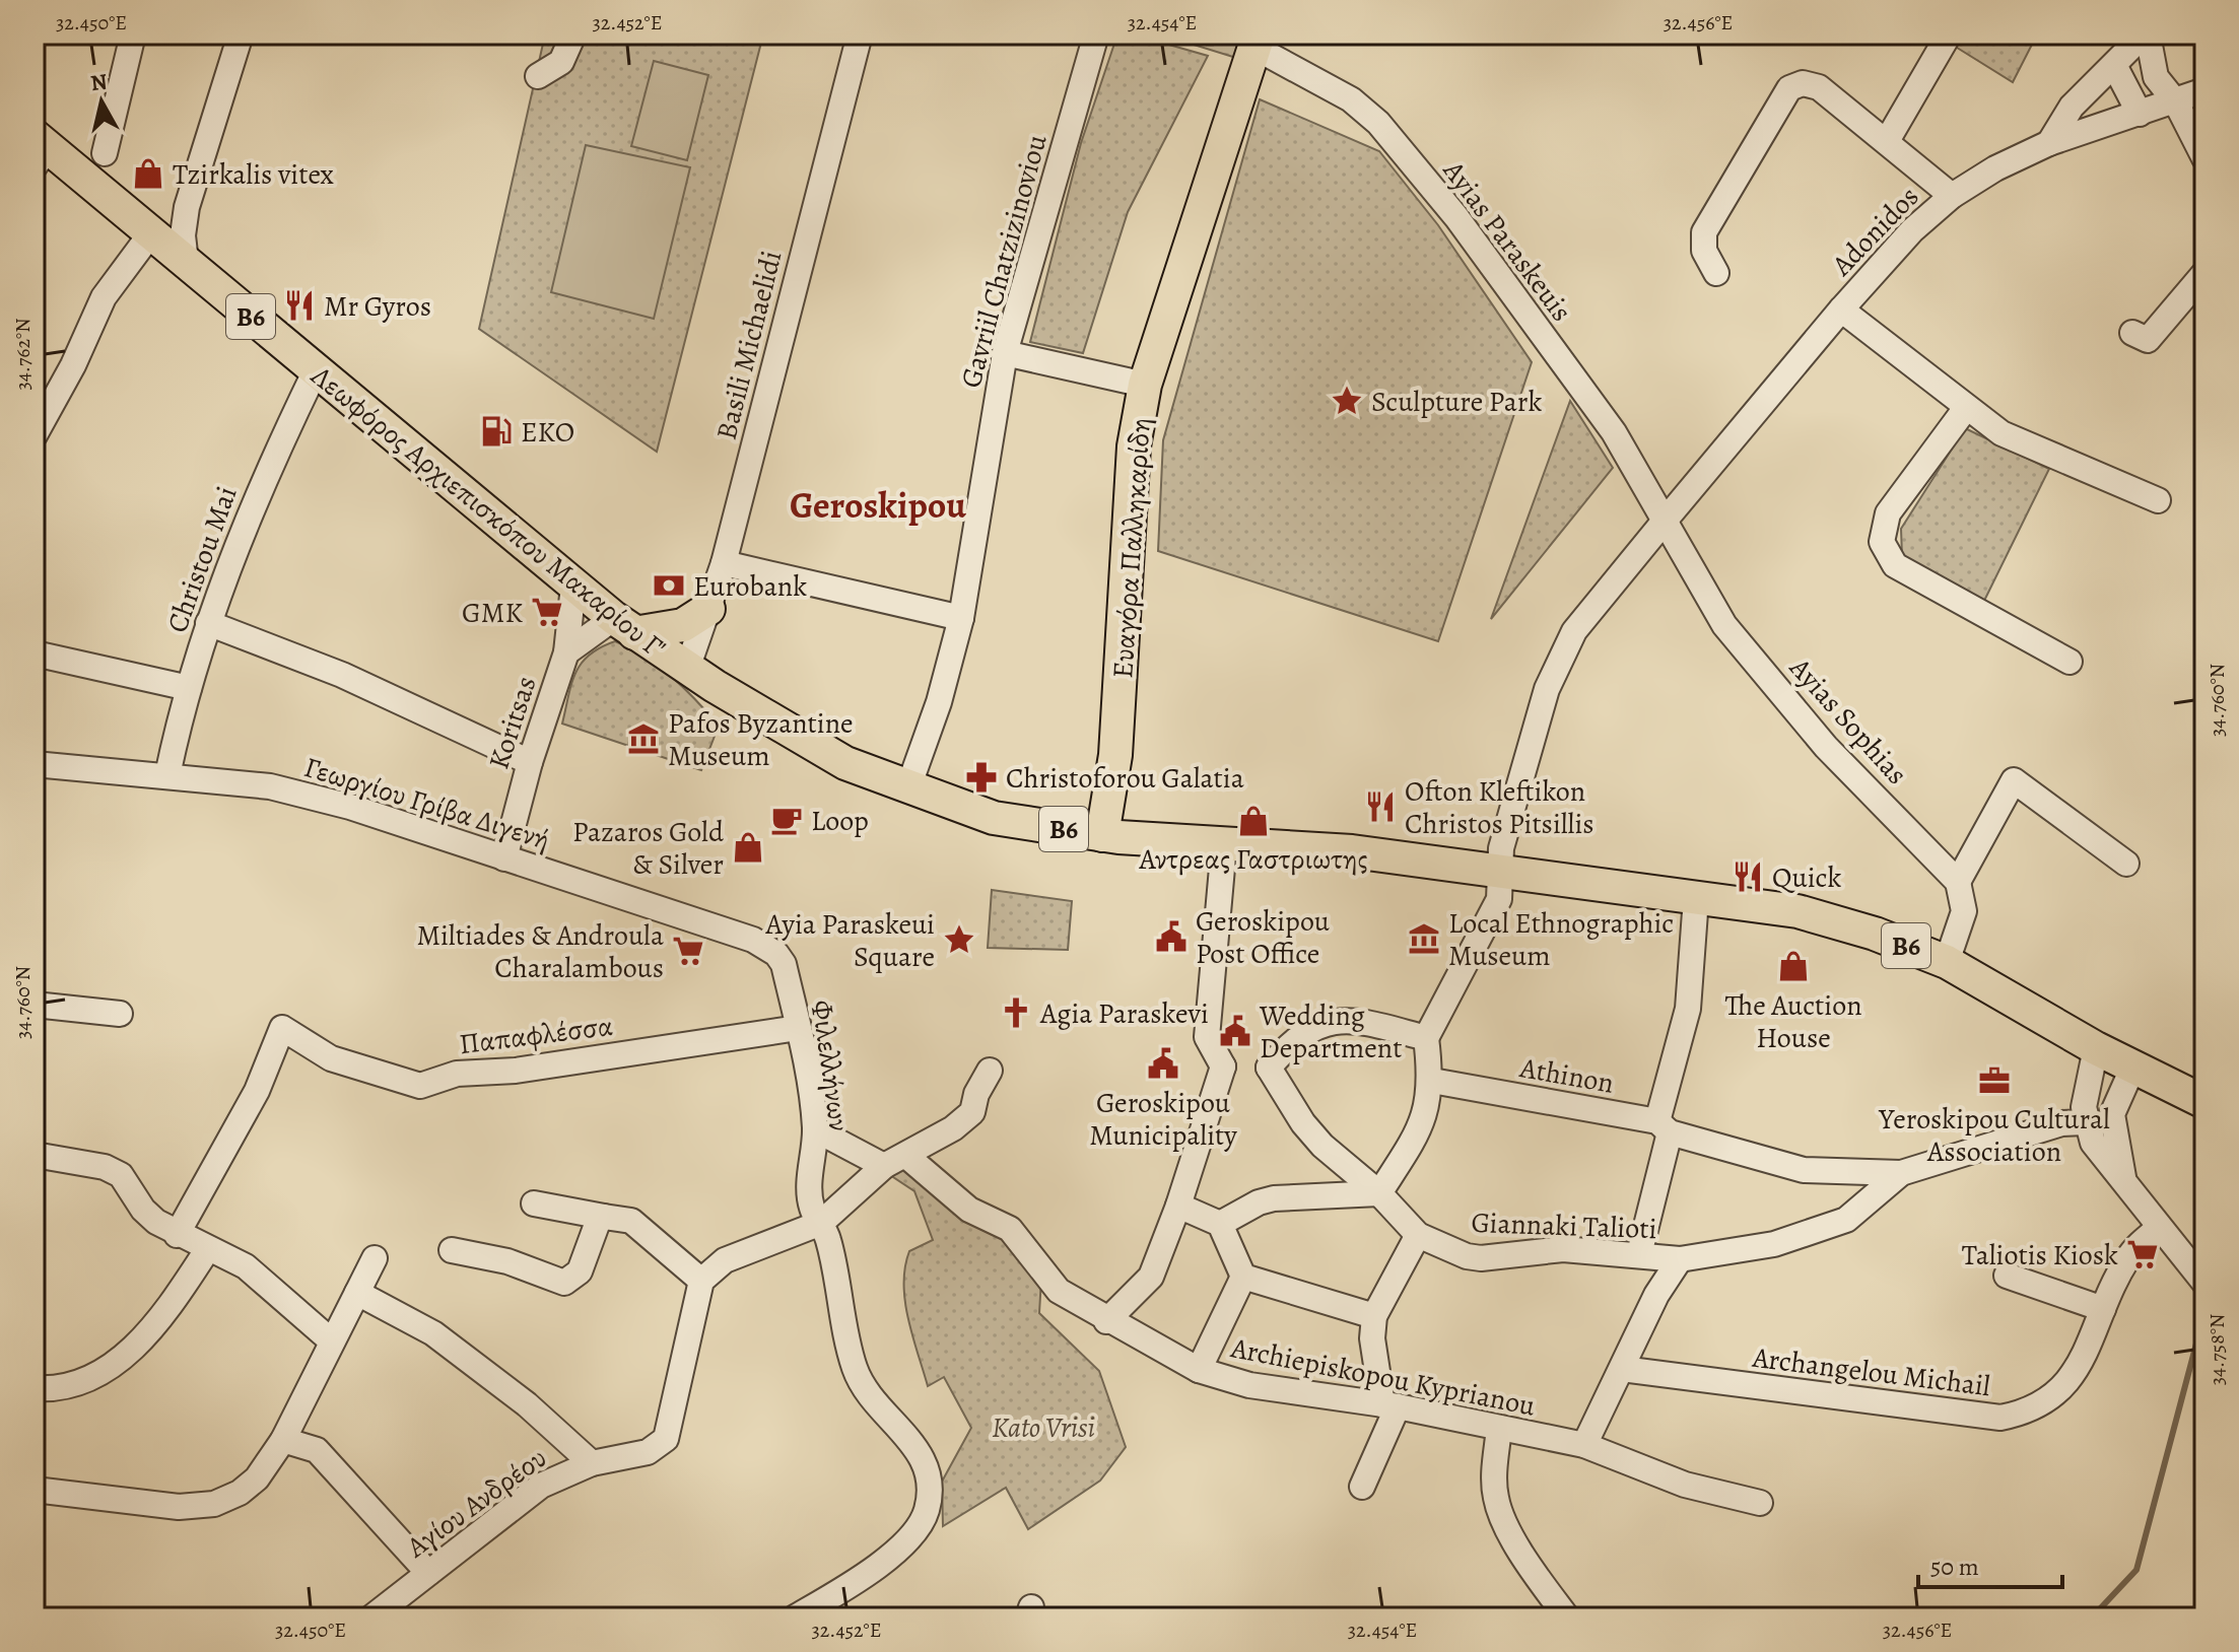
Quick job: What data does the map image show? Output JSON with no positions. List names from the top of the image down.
{
  "streets": {
    "main road": ["B6", "Λεωφόρος Αρχιεπισκόπου Μακαρίου Γ'", "Ευαγόρα Παλληκαρίδη"],
    "street": [
      "Adonidos",
      "Ayias Paraskeuis",
      "Gavriil Chatzizinoviou",
      "Basili Michaelidi",
      "Christou Mai",
      "Ayias Sophias",
      "Koritsas",
      "Γεωργίου Γρίβα Διγενή",
      "Παπαφλέσσα",
      "Φιλελλήνων",
      "Athinon",
      "Giannaki Talioti",
      "Archangelou Michail",
      "Archiepiskopou Kyprianou",
      "Αγίου Ανδρέου"
    ]
  },
  "crossings": [
    ["Adonidos", "Ayias Paraskeuis"],
    ["Adonidos", "Λεωφόρος Αρχιεπισκόπου Μακαρίου Γ'"],
    ["Adonidos", "Ayias Sophias"],
    ["Ayias Paraskeuis", "Ευαγόρα Παλληκαρίδη"],
    ["Ayias Paraskeuis", "Ayias Sophias"],
    ["Gavriil Chatzizinoviou", "Λεωφόρος Αρχιεπισκόπου Μακαρίου Γ'"],
    ["Basili Michaelidi", "Λεωφόρος Αρχιεπισκόπου Μακαρίου Γ'"],
    ["Λεωφόρος Αρχιεπισκόπου Μακαρίου Γ'", "Ευαγόρα Παλληκαρίδη"],
    ["Λεωφόρος Αρχιεπισκόπου Μακαρίου Γ'", "Christou Mai"],
    ["Λεωφόρος Αρχιεπισκόπου Μακαρίου Γ'", "Koritsas"],
    ["Christou Mai", "Γεωργίου Γρίβα Διγενή"],
    ["Koritsas", "Γεωργίου Γρίβα Διγενή"],
    ["Γεωργίου Γρίβα Διγενή", "Φιλελλήνων"],
    ["Παπαφλέσσα", "Φιλελλήνων"],
    ["Φιλελλήνων", "Archiepiskopou Kyprianou"],
    ["Athinon", "Giannaki Talioti"]
  ],
  "districts": ["Geroskipou"],
  "parks": ["Kato Vrisi"],
  "places": {
    "shop": [
      "Tzirkalis vitex",
      "Αντρεας Γαστριωτης",
      "Pazaros Gold & Silver",
      "The Auction House"
    ],
    "restaurant": ["Mr Gyros", "Ofton Kleftikon Christos Pitsillis", "Quick"],
    "place": ["Sculpture Park", "Ayia Paraskeui Square"],
    "fuel station": ["EKO"],
    "bank": ["Eurobank"],
    "supermarket": ["GMK", "Miltiades & Androula Charalambous", "Taliotis Kiosk"],
    "museum": ["Pafos Byzantine Museum", "Local Ethnographic Museum"],
    "pharmacy": ["Christoforou Galatia"],
    "cafe": ["Loop"],
    "public building": ["Geroskipou Post Office", "Wedding Department", "Geroskipou Municipality"],
    "church": ["Agia Paraskevi"],
    "office": ["Yeroskipou Cultural Association"]
  },
  "scale_bar": "50 m",
  "north": "top",
  "coordinates": [
    "32.450°E",
    "32.452°E",
    "32.454°E",
    "32.456°E",
    "34.762°N",
    "34.760°N",
    "34.758°N"
  ]
}
